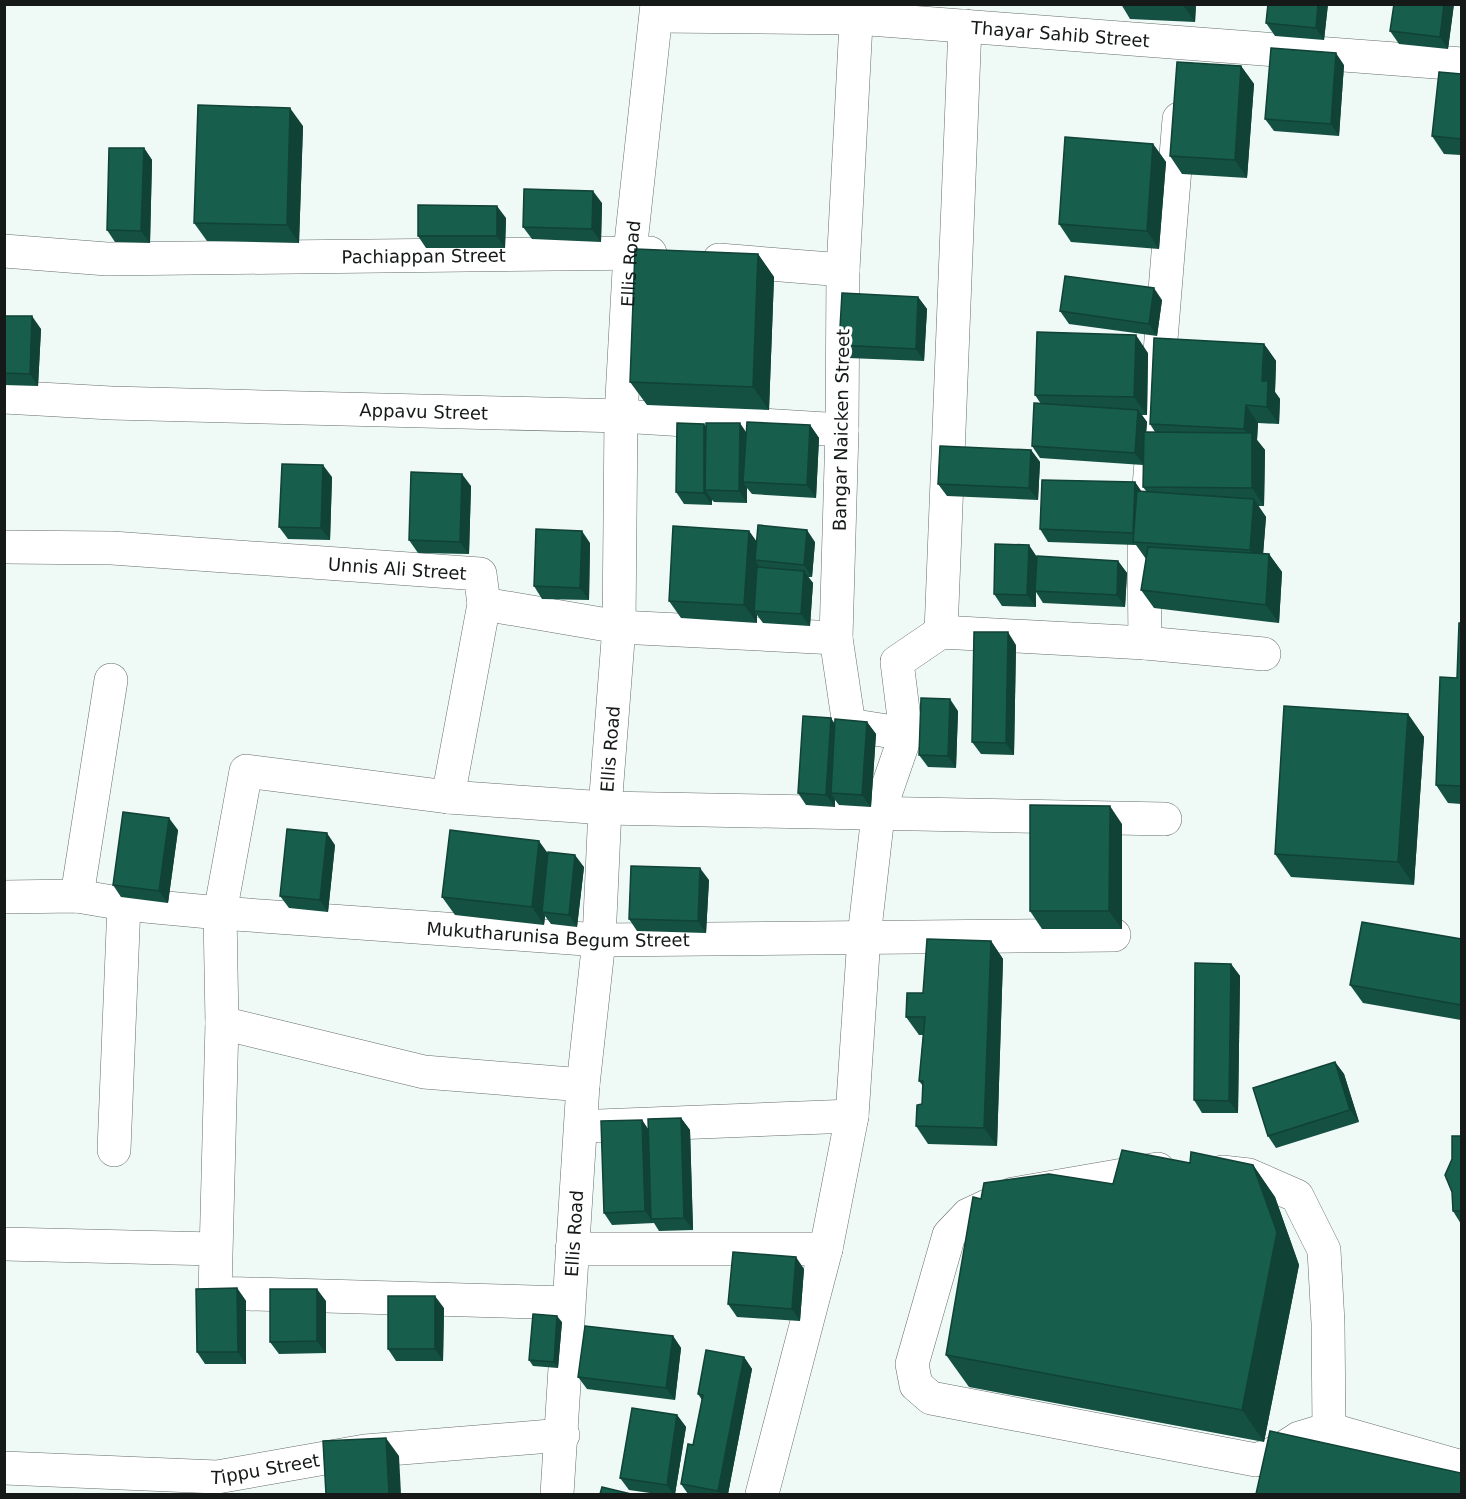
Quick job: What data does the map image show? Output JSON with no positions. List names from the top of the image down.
{
  "streets": {
    "street": [
      "Thayar Sahib Street",
      "Pachiappan Street",
      "Ellis Road",
      "Appavu Street",
      "Bangar Naicken Street",
      "Unnis Ali Street",
      "Mukutharunisa Begum Street",
      "Tippu Street"
    ]
  },
  "crossings": [
    ["Thayar Sahib Street", "Ellis Road"],
    ["Thayar Sahib Street", "Bangar Naicken Street"],
    ["Pachiappan Street", "Ellis Road"],
    ["Pachiappan Street", "Bangar Naicken Street"],
    ["Ellis Road", "Appavu Street"],
    ["Ellis Road", "Unnis Ali Street"],
    ["Ellis Road", "Mukutharunisa Begum Street"],
    ["Ellis Road", "Tippu Street"],
    ["Appavu Street", "Bangar Naicken Street"],
    ["Bangar Naicken Street", "Unnis Ali Street"]
  ]
}
